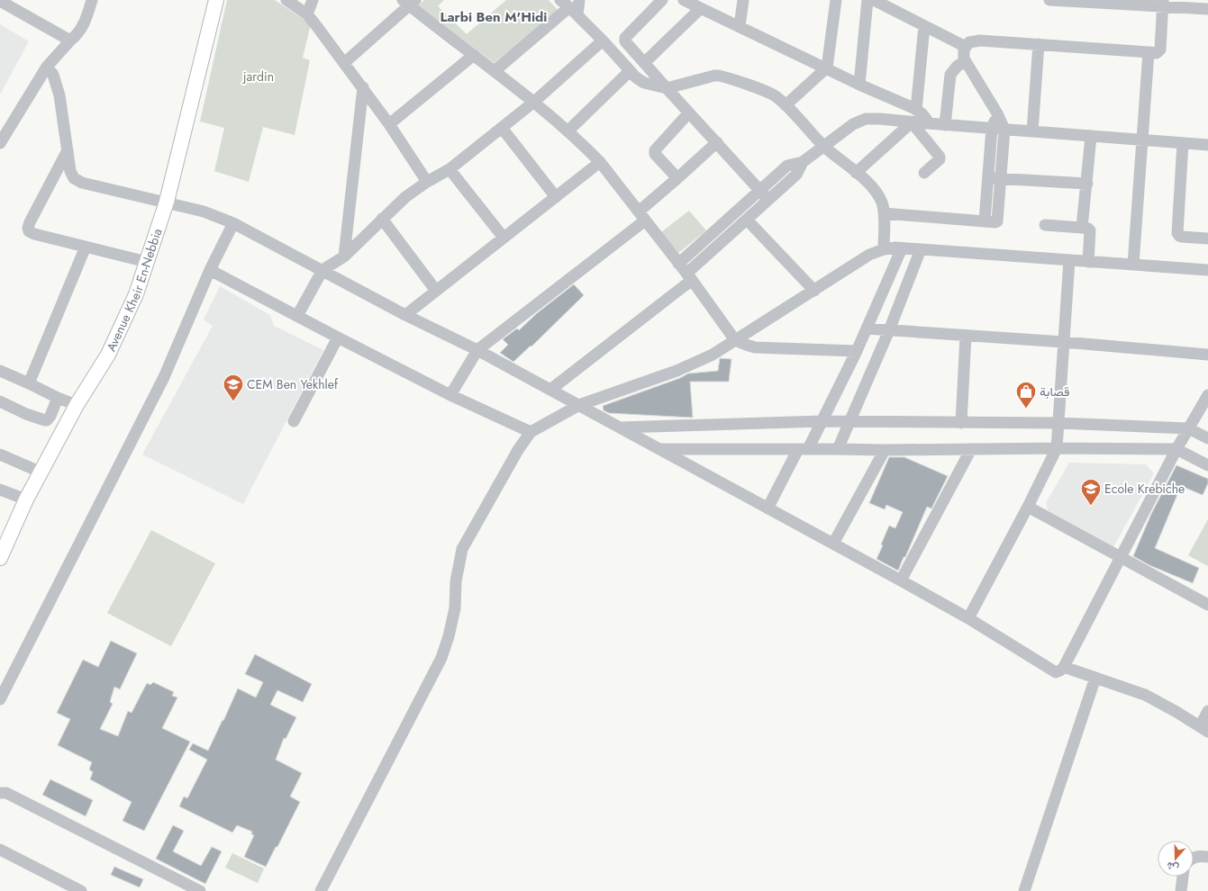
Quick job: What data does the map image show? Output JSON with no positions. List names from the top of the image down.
{
  "streets": {
    "main road": ["Avenue Kheir En-Nebbia"]
  },
  "districts": ["Larbi Ben M'Hidi"],
  "parks": ["jardin"],
  "places": {
    "school or university": ["CEM Ben Yekhlef", "Ecole Krebiche"],
    "shop": ["قصابة"]
  },
  "north": "bottom"
}
